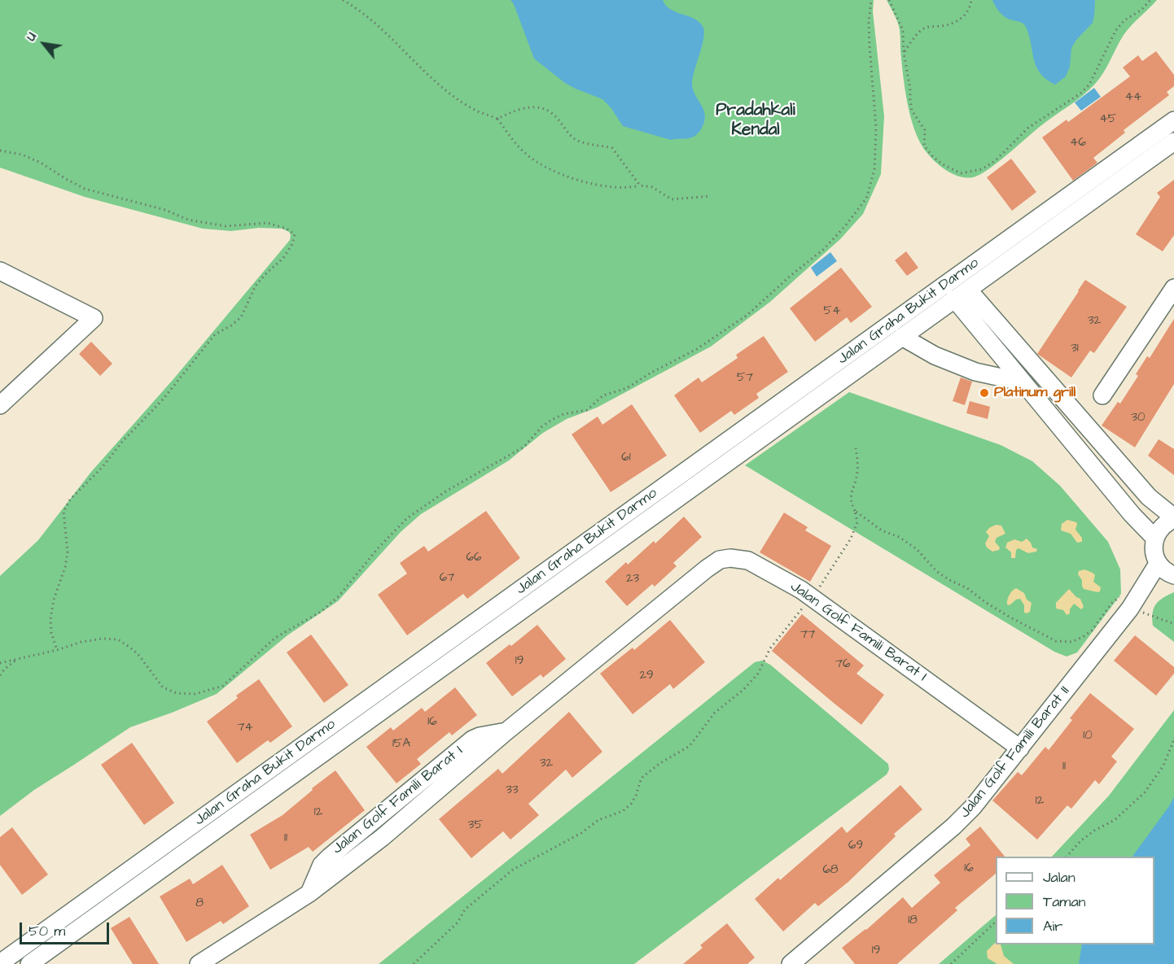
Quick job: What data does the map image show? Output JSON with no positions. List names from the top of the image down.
{
  "streets": {
    "street": ["Jalan Graha Bukit Darmo", "Jalan Golf Famili Barat I", "Jalan Golf Famili Barat II"]
  },
  "crossings": [
    ["Jalan Golf Famili Barat I", "Jalan Golf Famili Barat II"]
  ],
  "districts": ["Pradahkali Kendal"],
  "places": ["Platinum grill"],
  "house_numbers": [
    "44",
    "45",
    "46",
    "54",
    "32",
    "31",
    "57",
    "30",
    "61",
    "66",
    "67",
    "23",
    "77",
    "19",
    "76",
    "29",
    "16",
    "74",
    "10",
    "15A",
    "32",
    "11",
    "33",
    "12",
    "12",
    "35",
    "11",
    "69",
    "16",
    "68",
    "8",
    "18",
    "19"
  ],
  "legend": ["Jalan", "Taman", "Air"],
  "scale_bar": "50 m",
  "north": "top left"
}
